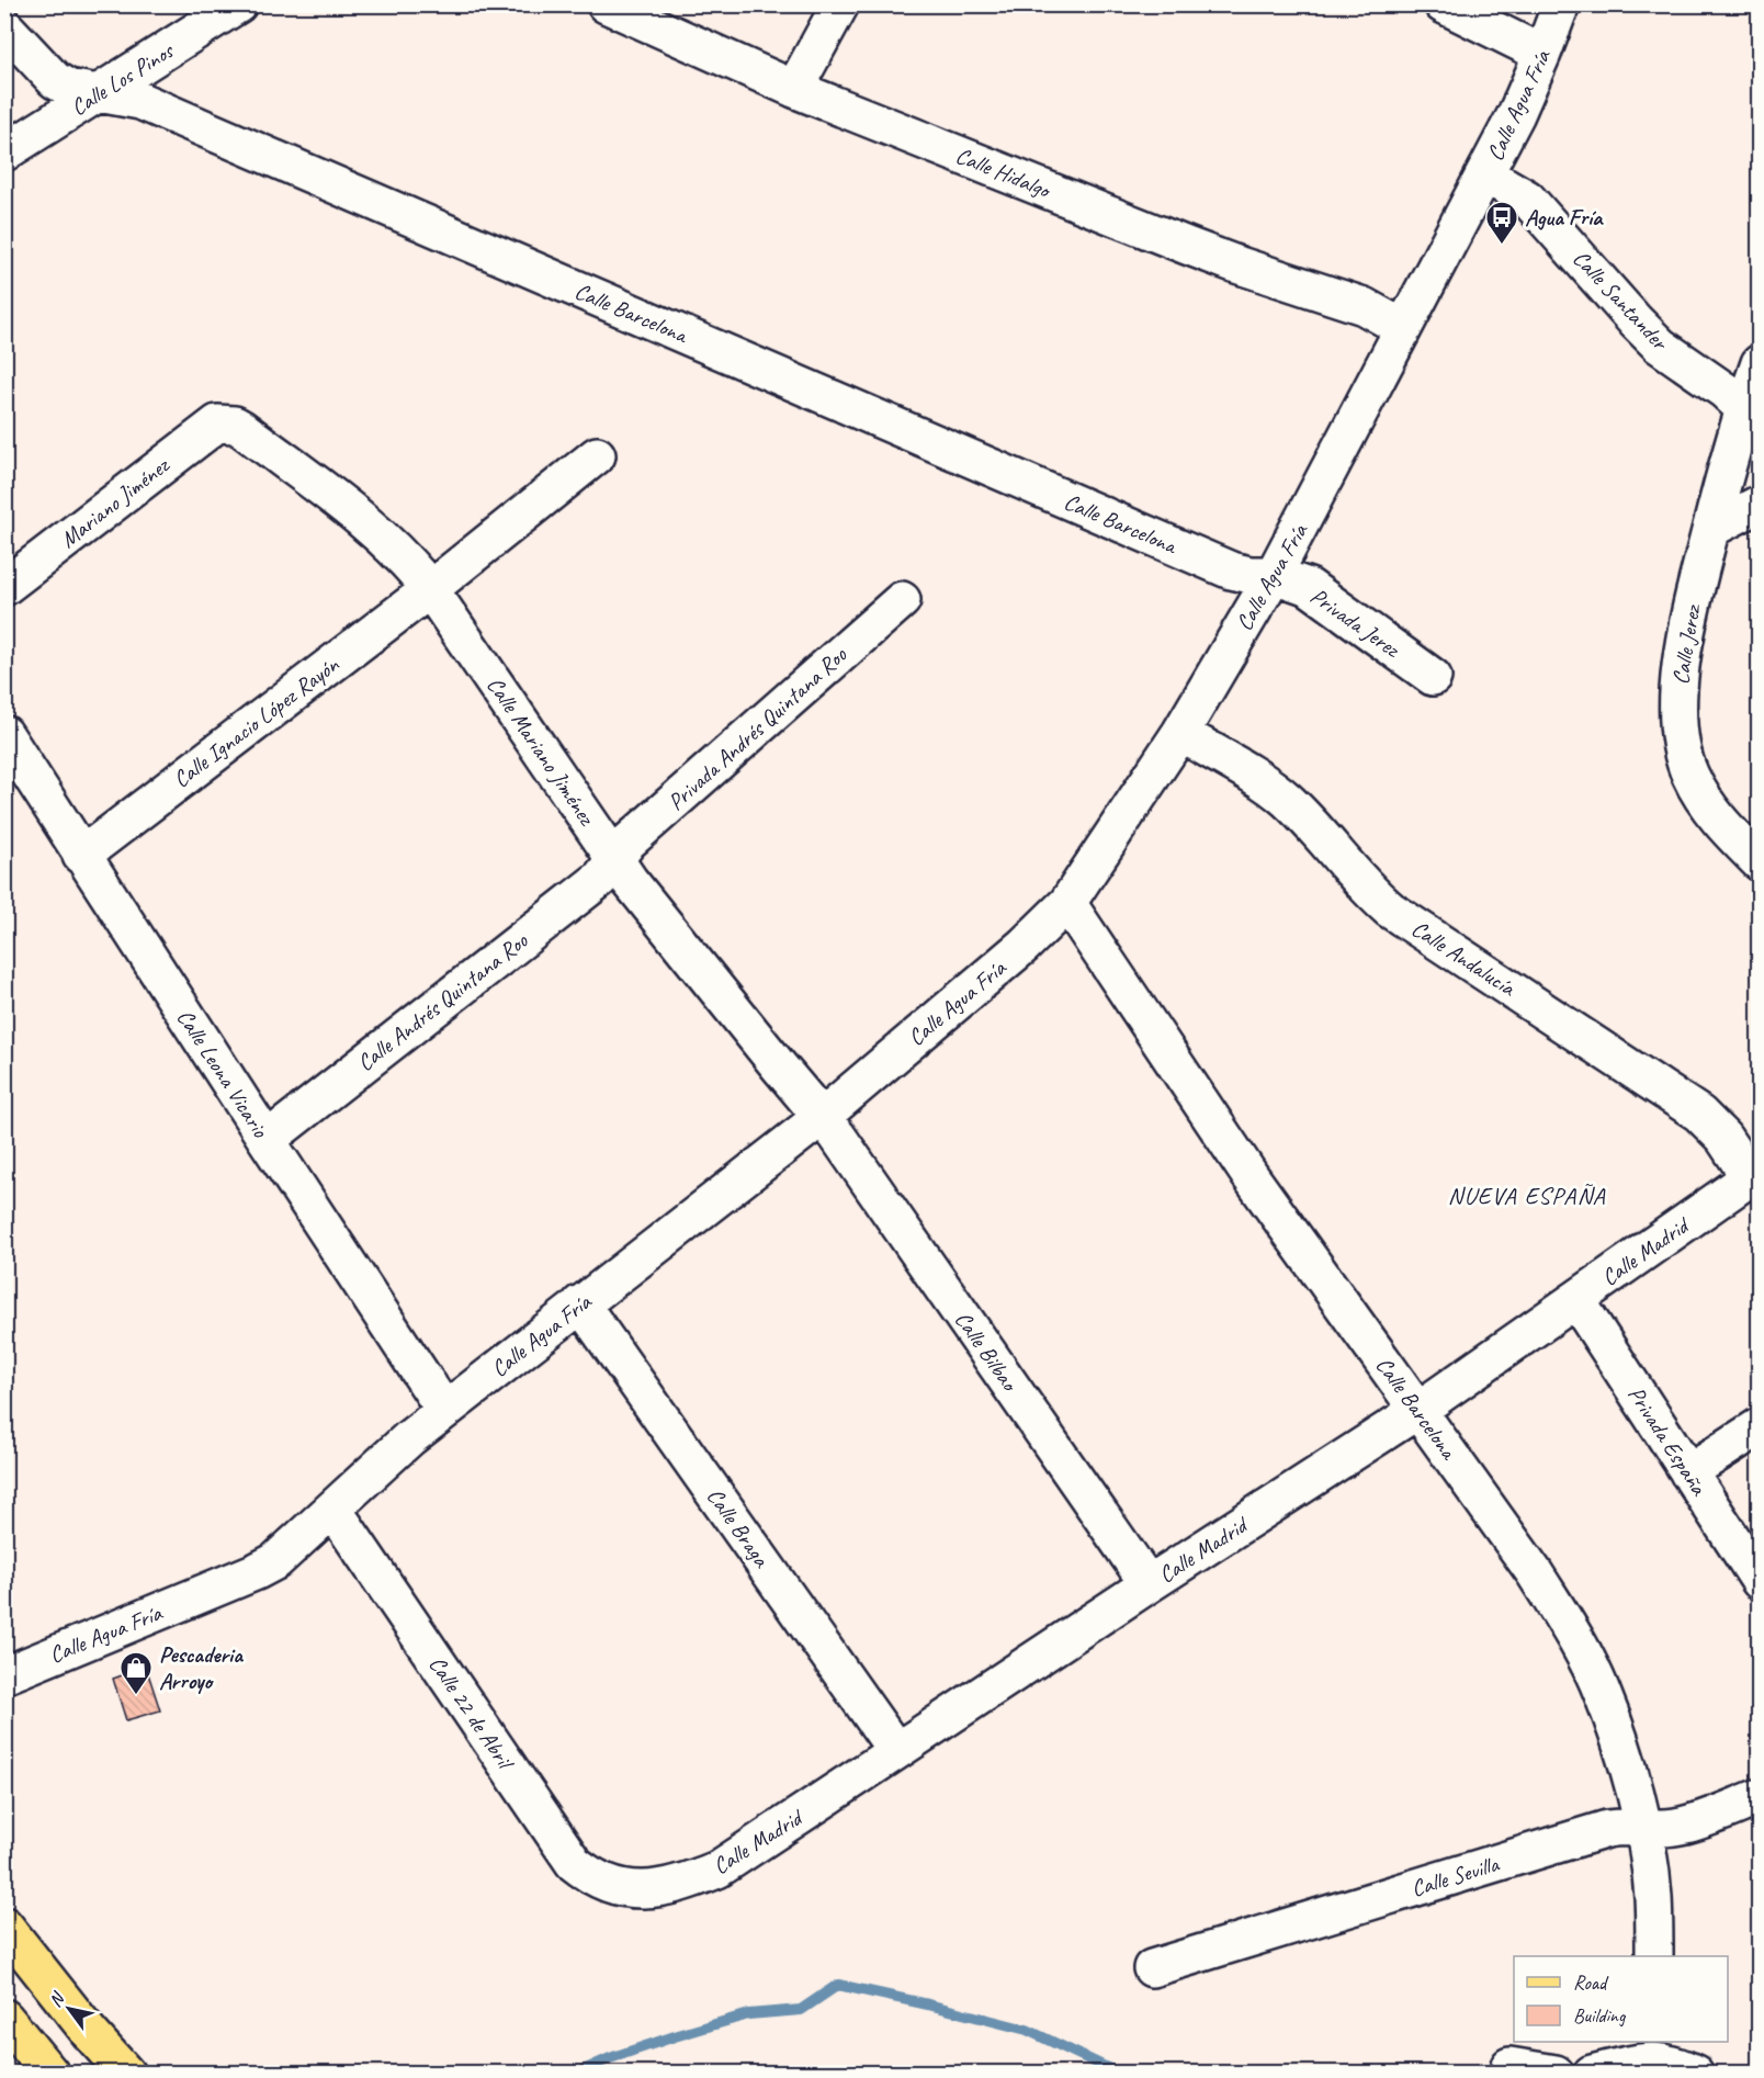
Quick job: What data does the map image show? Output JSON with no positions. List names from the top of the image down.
{
  "streets": {
    "street": [
      "Calle Los Pinos",
      "Calle Agua Fría",
      "Calle Hidalgo",
      "Calle Santander",
      "Calle Barcelona",
      "Mariano Jiménez",
      "Privada Jerez",
      "Calle Jerez",
      "Calle Ignacio López Rayón",
      "Privada Andrés Quintana Roo",
      "Calle Mariano Jiménez",
      "Calle Andalucía",
      "Calle Andrés Quintana Roo",
      "Calle Leona Vicario",
      "Calle Madrid",
      "Calle Bilbao",
      "Privada España",
      "Calle Braga",
      "Calle 22 de Abril",
      "Calle Sevilla"
    ]
  },
  "crossings": [
    ["Calle Los Pinos", "Calle Barcelona"],
    ["Calle Agua Fría", "Calle Hidalgo"],
    ["Calle Agua Fría", "Calle Santander"],
    ["Calle Agua Fría", "Calle Barcelona"],
    ["Calle Agua Fría", "Privada Jerez"],
    ["Calle Agua Fría", "Calle Mariano Jiménez"],
    ["Calle Agua Fría", "Calle Andalucía"],
    ["Calle Agua Fría", "Calle Leona Vicario"],
    ["Calle Agua Fría", "Calle Bilbao"],
    ["Calle Agua Fría", "Calle Braga"],
    ["Calle Agua Fría", "Calle 22 de Abril"],
    ["Calle Santander", "Calle Jerez"],
    ["Calle Barcelona", "Privada Jerez"],
    ["Calle Barcelona", "Calle Madrid"],
    ["Calle Barcelona", "Calle Sevilla"],
    ["Mariano Jiménez", "Calle Mariano Jiménez"],
    ["Calle Ignacio López Rayón", "Calle Mariano Jiménez"],
    ["Calle Ignacio López Rayón", "Calle Leona Vicario"],
    ["Privada Andrés Quintana Roo", "Calle Mariano Jiménez"],
    ["Privada Andrés Quintana Roo", "Calle Andrés Quintana Roo"],
    ["Calle Mariano Jiménez", "Calle Andrés Quintana Roo"],
    ["Calle Mariano Jiménez", "Calle Bilbao"],
    ["Calle Andalucía", "Calle Madrid"],
    ["Calle Andrés Quintana Roo", "Calle Leona Vicario"],
    ["Calle Madrid", "Calle Bilbao"],
    ["Calle Madrid", "Privada España"],
    ["Calle Madrid", "Calle Braga"],
    ["Calle Madrid", "Calle 22 de Abril"]
  ],
  "districts": ["NUEVA ESPAÑA"],
  "places": {
    "bus stop": ["Agua Fría"],
    "shop": ["Pescaderia Arroyo"]
  },
  "legend": ["Road", "Building"],
  "north": "top left"
}
